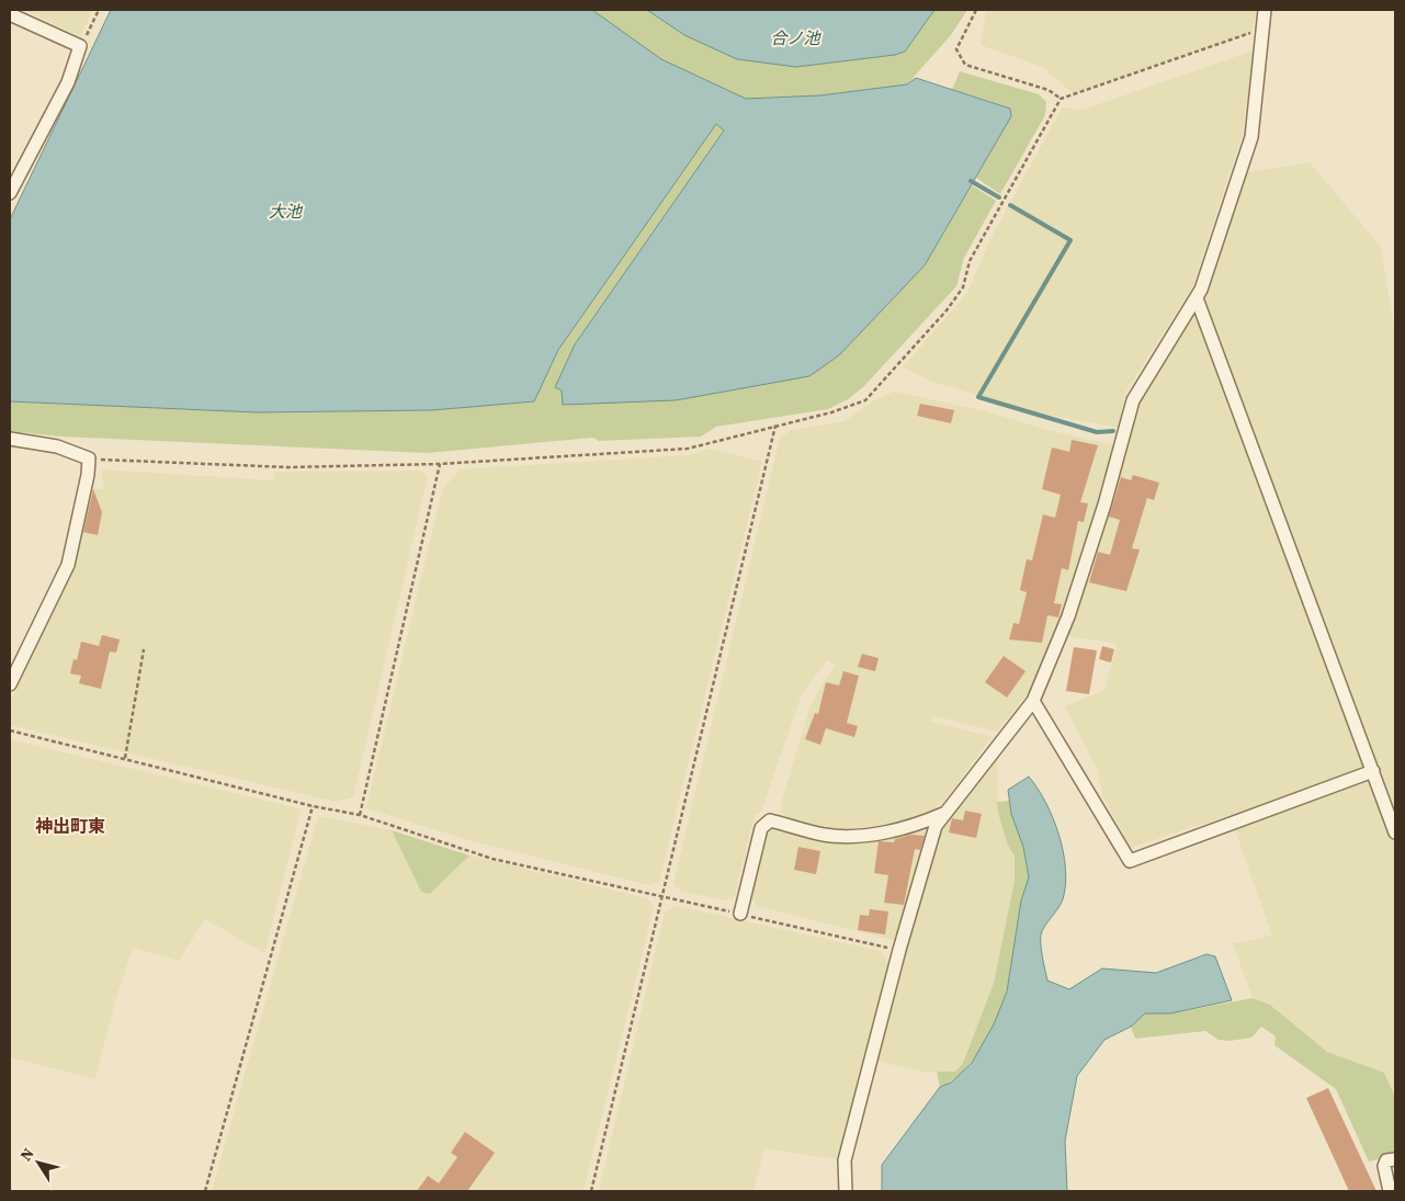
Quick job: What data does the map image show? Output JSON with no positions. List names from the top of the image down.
{
  "districts": ["神出町東"],
  "water": ["合ノ池", "大池"],
  "north": "top left"
}
